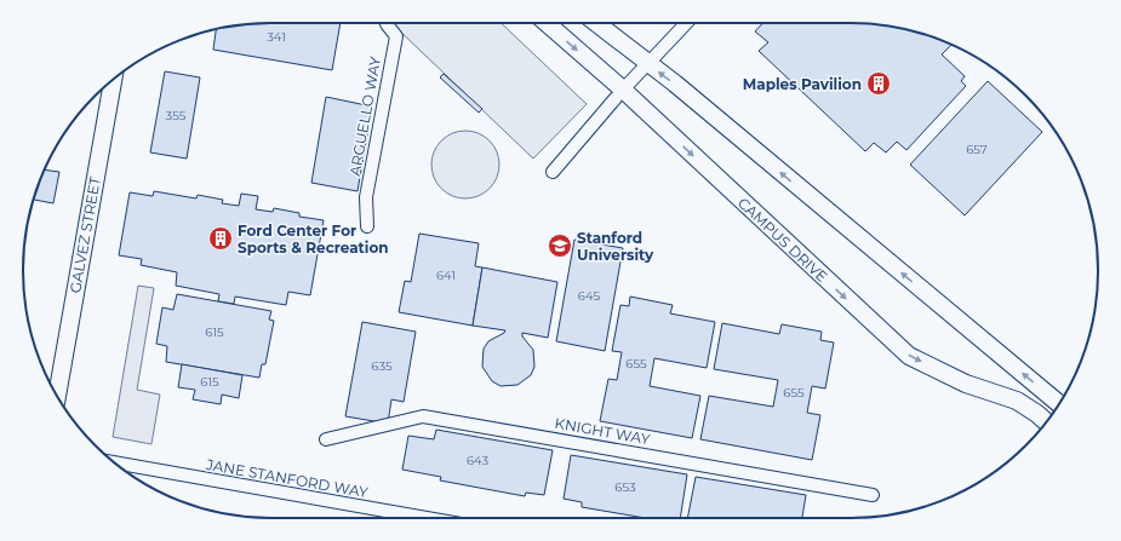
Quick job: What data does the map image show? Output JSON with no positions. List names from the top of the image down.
{
  "streets": {
    "street": [
      "ARGUELLO WAY",
      "GALVEZ STREET",
      "CAMPUS DRIVE",
      "KNIGHT WAY",
      "JANE STANFORD WAY"
    ]
  },
  "places": {
    "building": ["Maples Pavilion", "Ford Center For Sports & Recreation"],
    "school or university": ["Stanford University"]
  },
  "house_numbers": [
    "341",
    "355",
    "657",
    "641",
    "645",
    "615",
    "655",
    "635",
    "615",
    "655",
    "643",
    "653"
  ]
}
